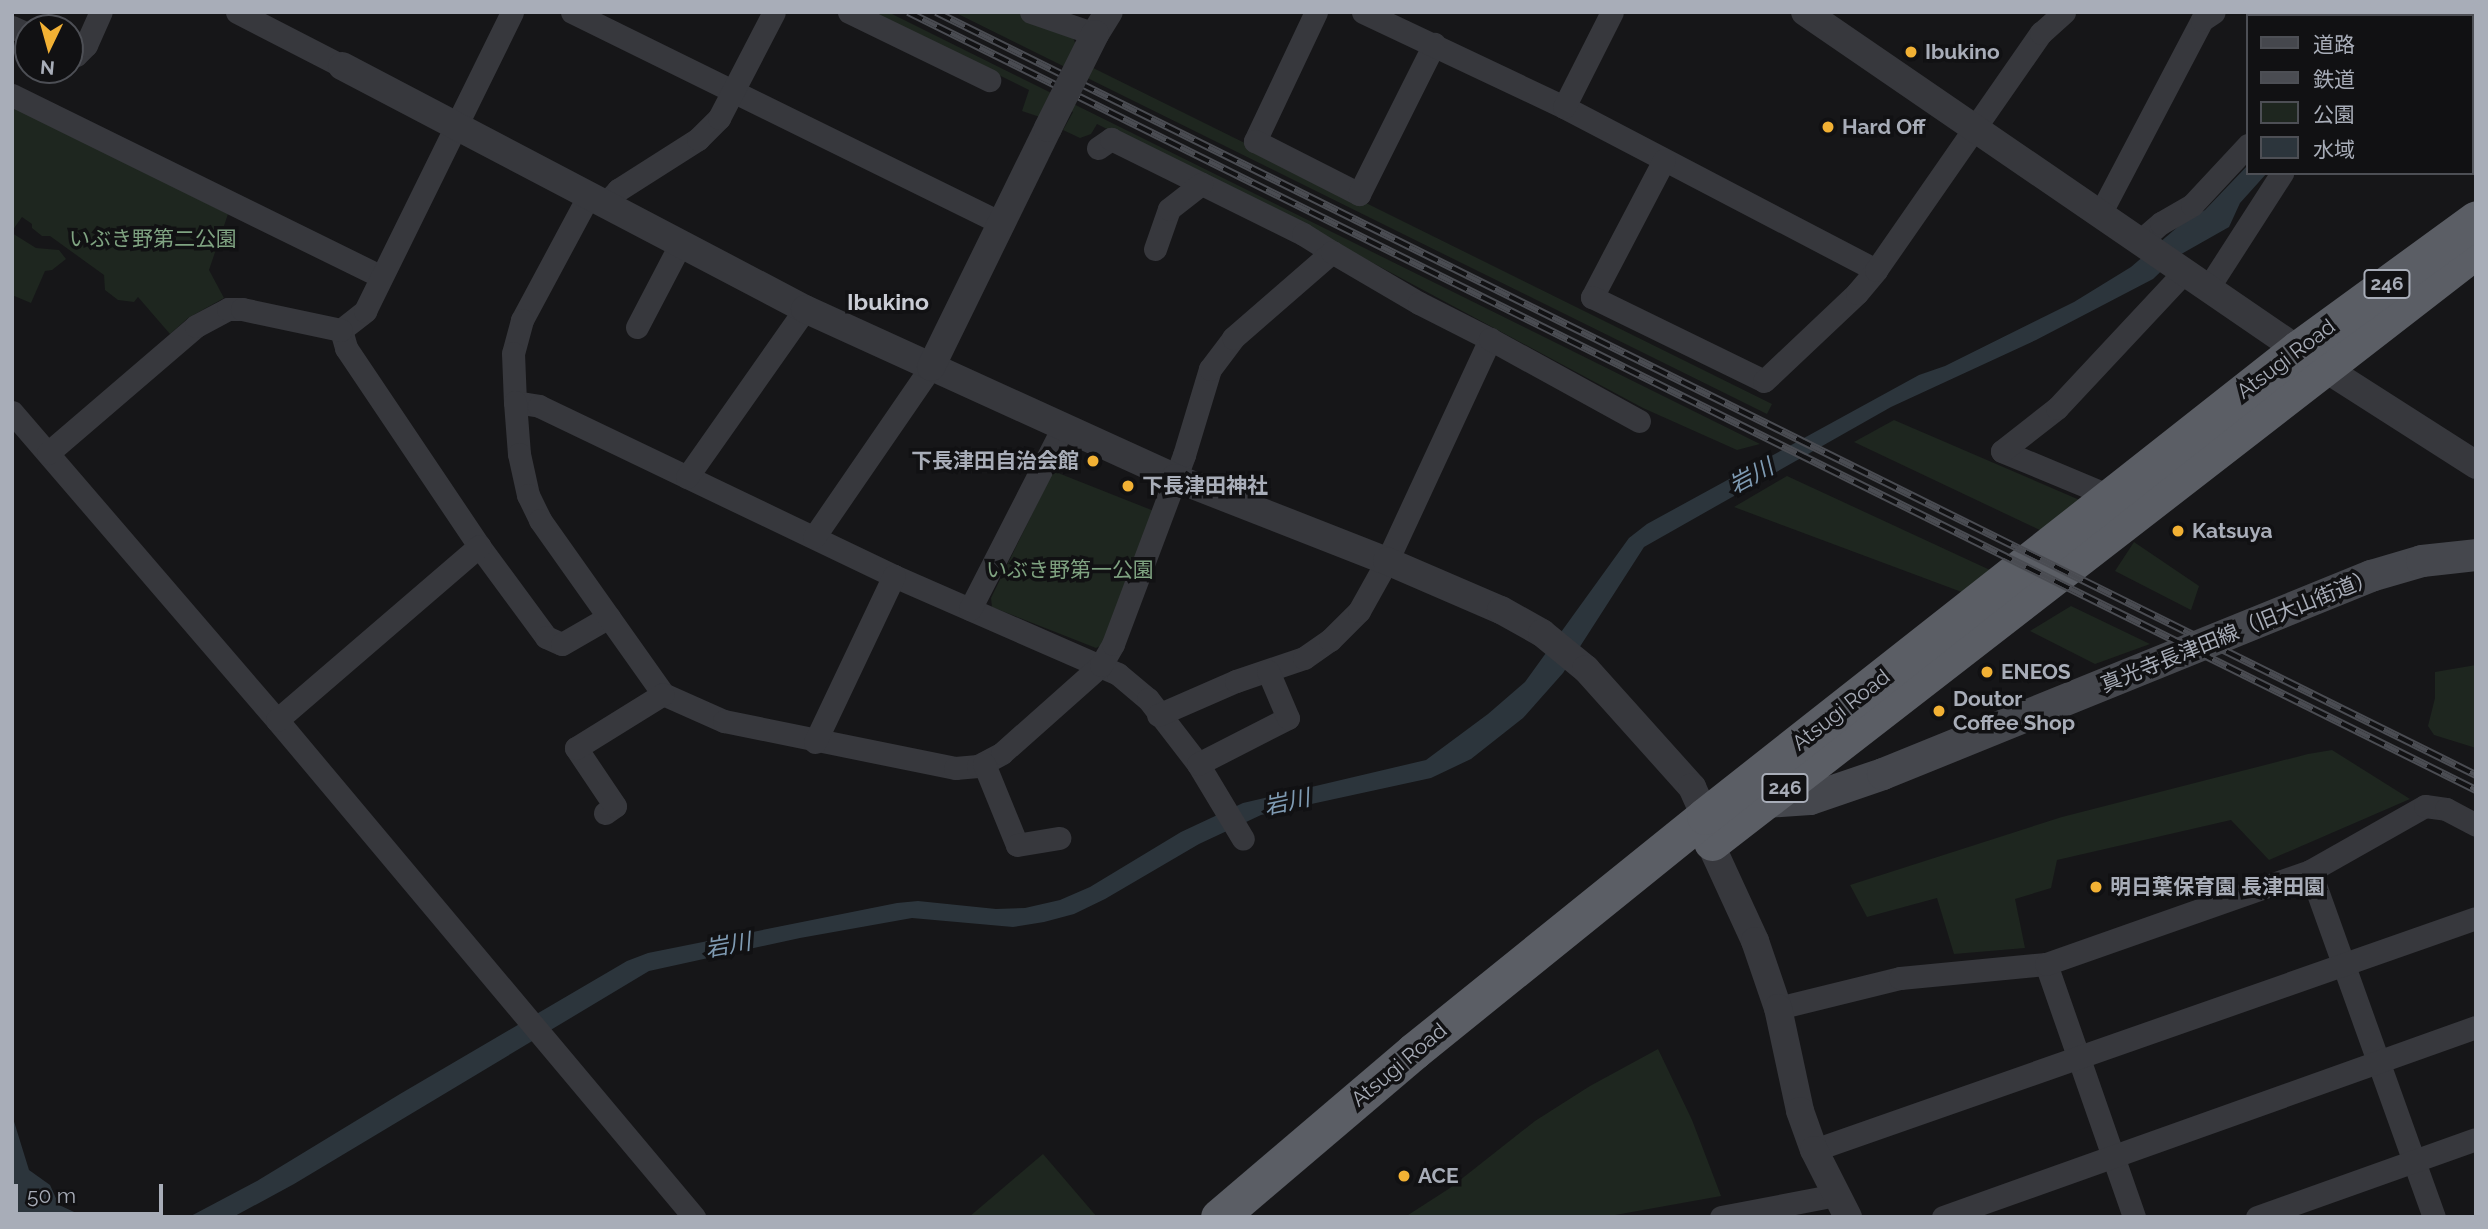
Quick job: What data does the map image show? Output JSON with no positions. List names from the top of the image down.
{
  "streets": {
    "highway": ["246", "Atsugi Road"],
    "main road": ["真光寺長津田線（旧大山街道）"]
  },
  "crossings": [
    ["Atsugi Road", "真光寺長津田線（旧大山街道）"]
  ],
  "districts": ["Ibukino"],
  "water": ["岩川"],
  "parks": ["いぶき野第二公園", "いぶき野第一公園"],
  "places": [
    "Ibukino",
    "Hard Off",
    "下長津田自治会館",
    "下長津田神社",
    "Katsuya",
    "ENEOS",
    "Doutor Coffee Shop",
    "明日葉保育園 長津田園",
    "ACE"
  ],
  "legend": [
    "道路",
    "鉄道",
    "公園",
    "水域"
  ],
  "scale_bar": "50 m",
  "north": "bottom"
}
